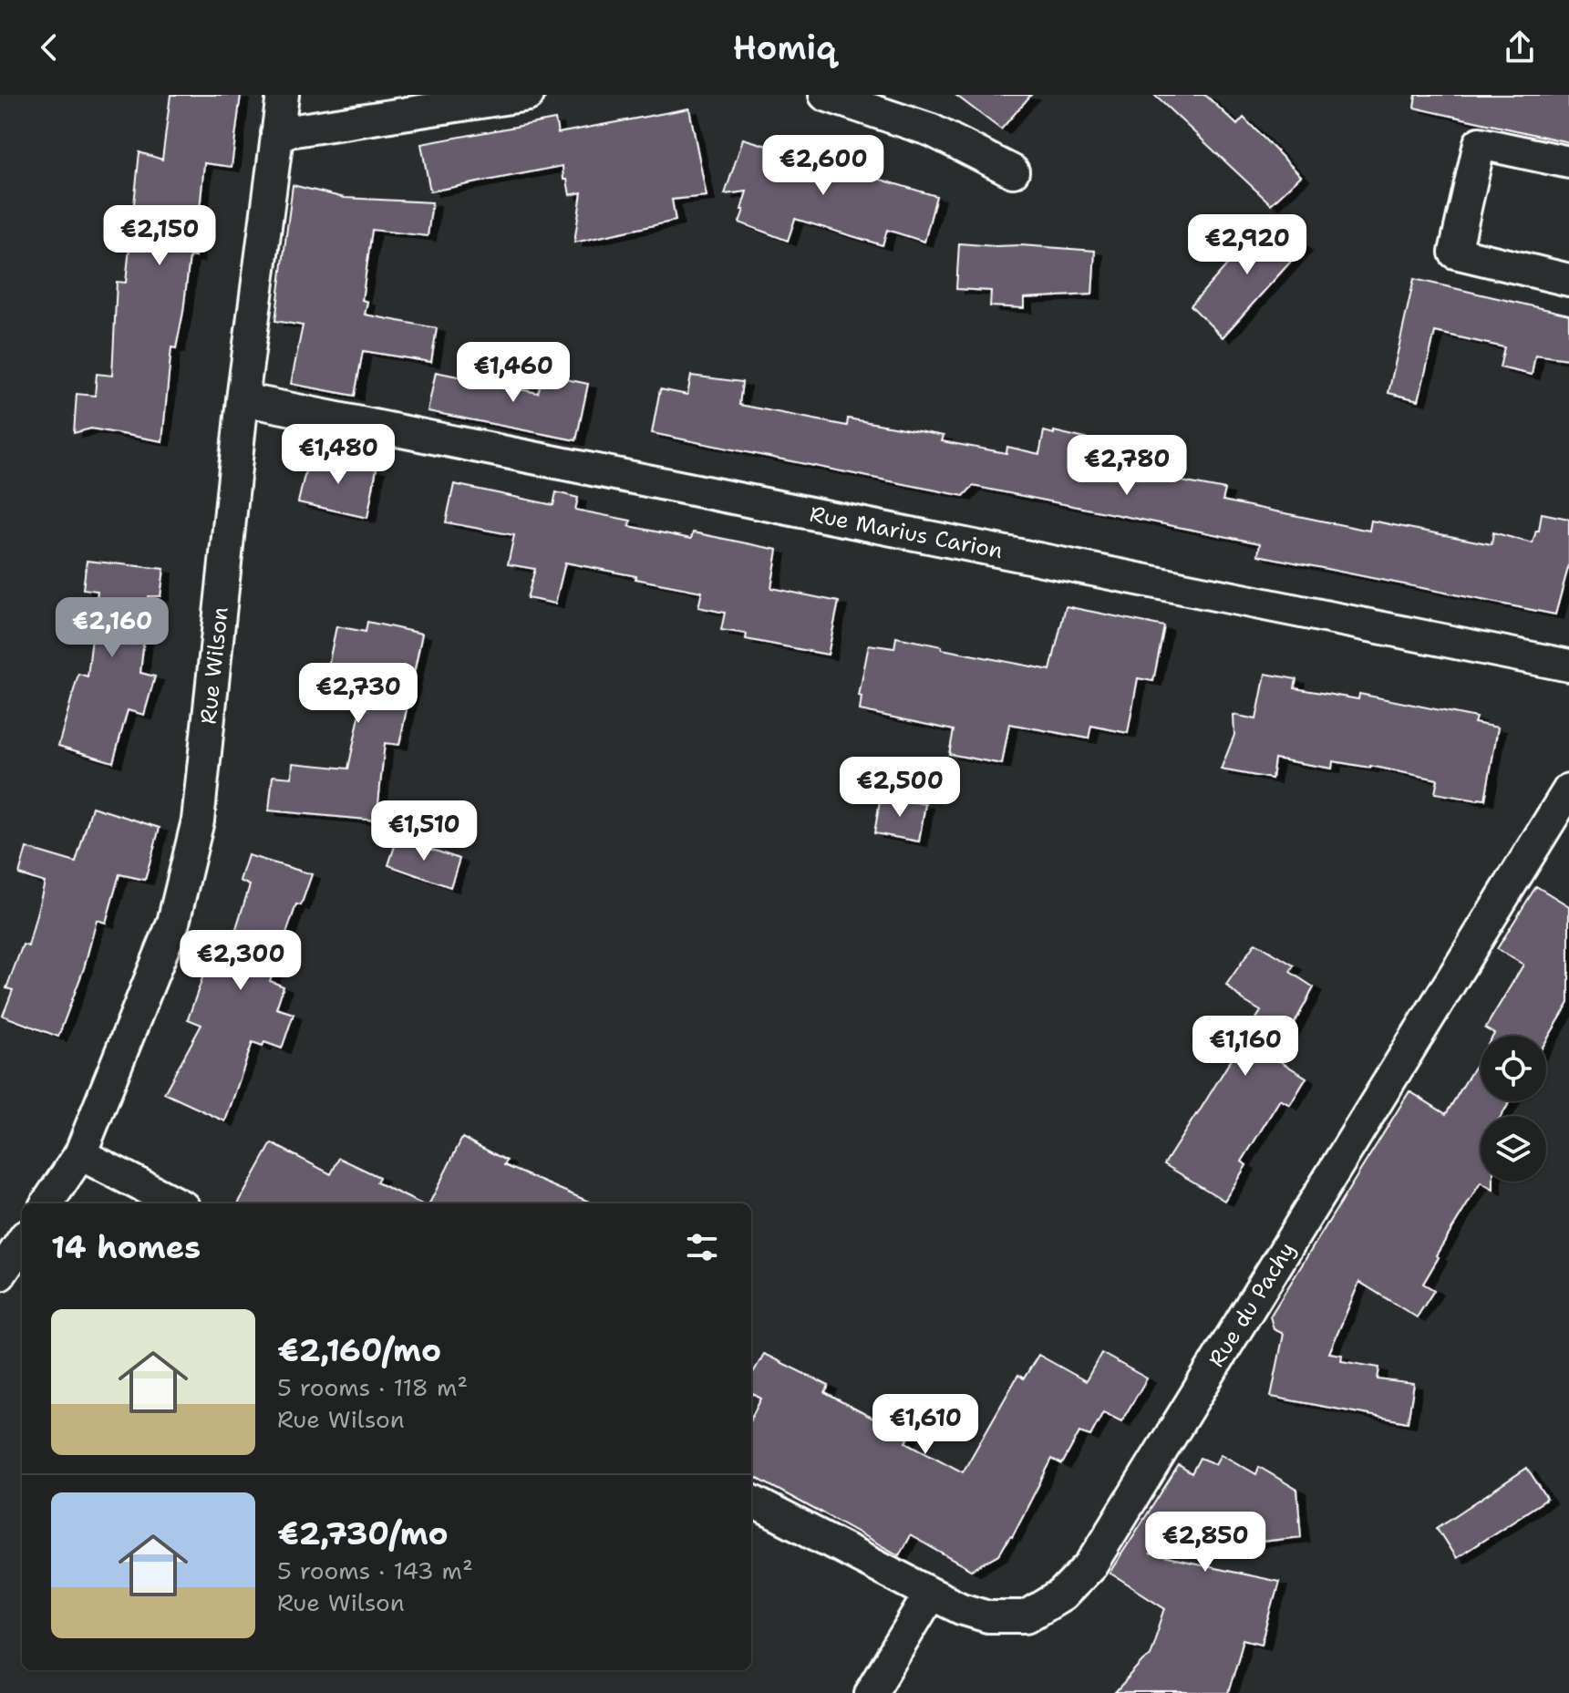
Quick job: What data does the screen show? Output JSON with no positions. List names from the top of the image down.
{
  "streets": {
    "street": ["Rue Marius Carion", "Rue Wilson", "Rue du Pachy"]
  },
  "crossings": [
    ["Rue Marius Carion", "Rue Wilson"]
  ],
  "page": {
    "header": "Homiq",
    "price": [
      "€2,600",
      "€2,150",
      "€2,920",
      "€1,460",
      "€1,480",
      "€2,780",
      "€2,160",
      "€2,730",
      "€2,500",
      "€1,510",
      "€2,300",
      "€1,160",
      "€1,610",
      "€2,850"
    ],
    "heading": "14 homes",
    "list": [
      {
        "name": "€2,160/mo",
        "note": "5 rooms · 118 m² · Rue Wilson"
      },
      {
        "name": "€2,730/mo",
        "note": "5 rooms · 143 m² · Rue Wilson"
      }
    ]
  }
}
